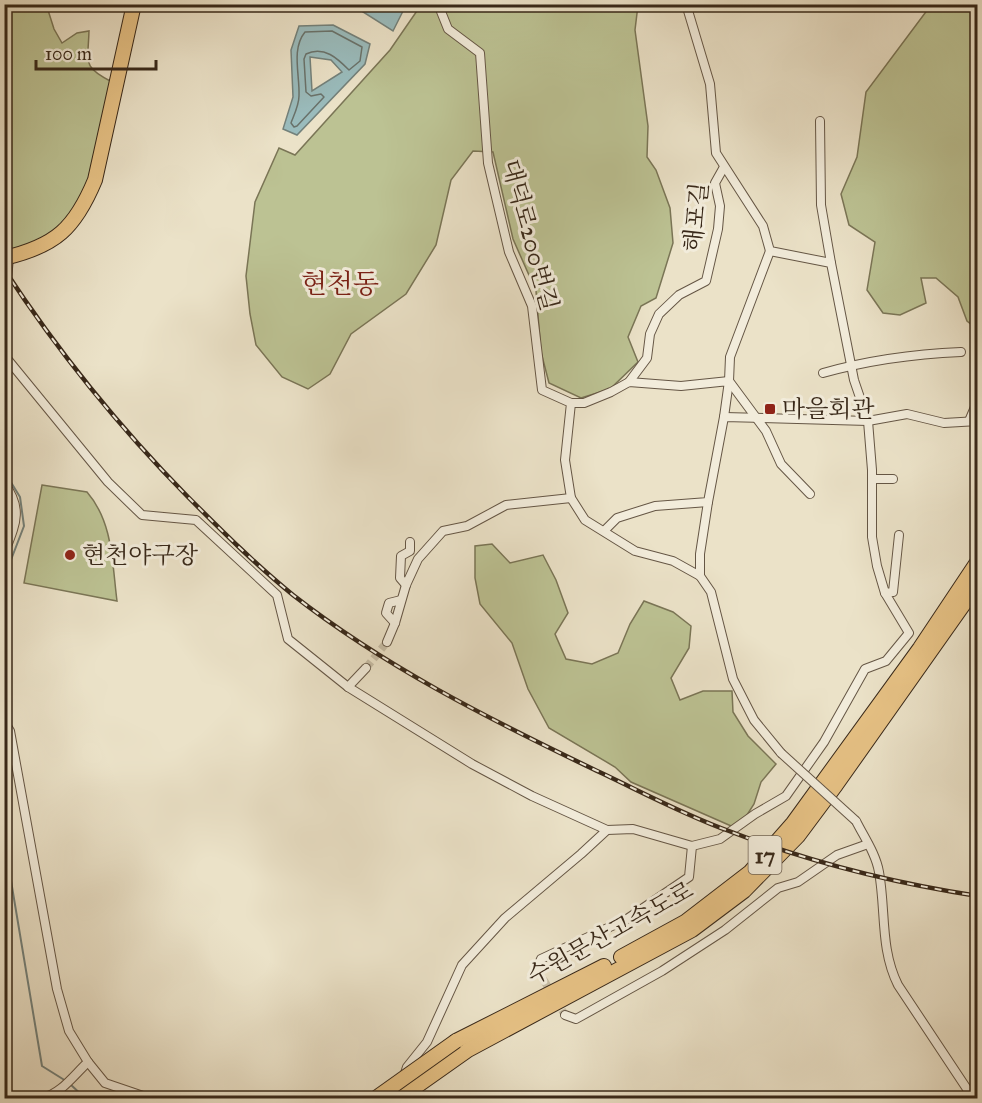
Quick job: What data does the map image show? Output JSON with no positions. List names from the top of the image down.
{
  "streets": {
    "highway": ["17", "수원문산고속도로"],
    "street": ["해포길", "대덕로200번길"]
  },
  "districts": ["현천동"],
  "places": {
    "transit": ["마을회관"],
    "other": ["현천야구장"]
  },
  "scale_bar": "100 m"
}
